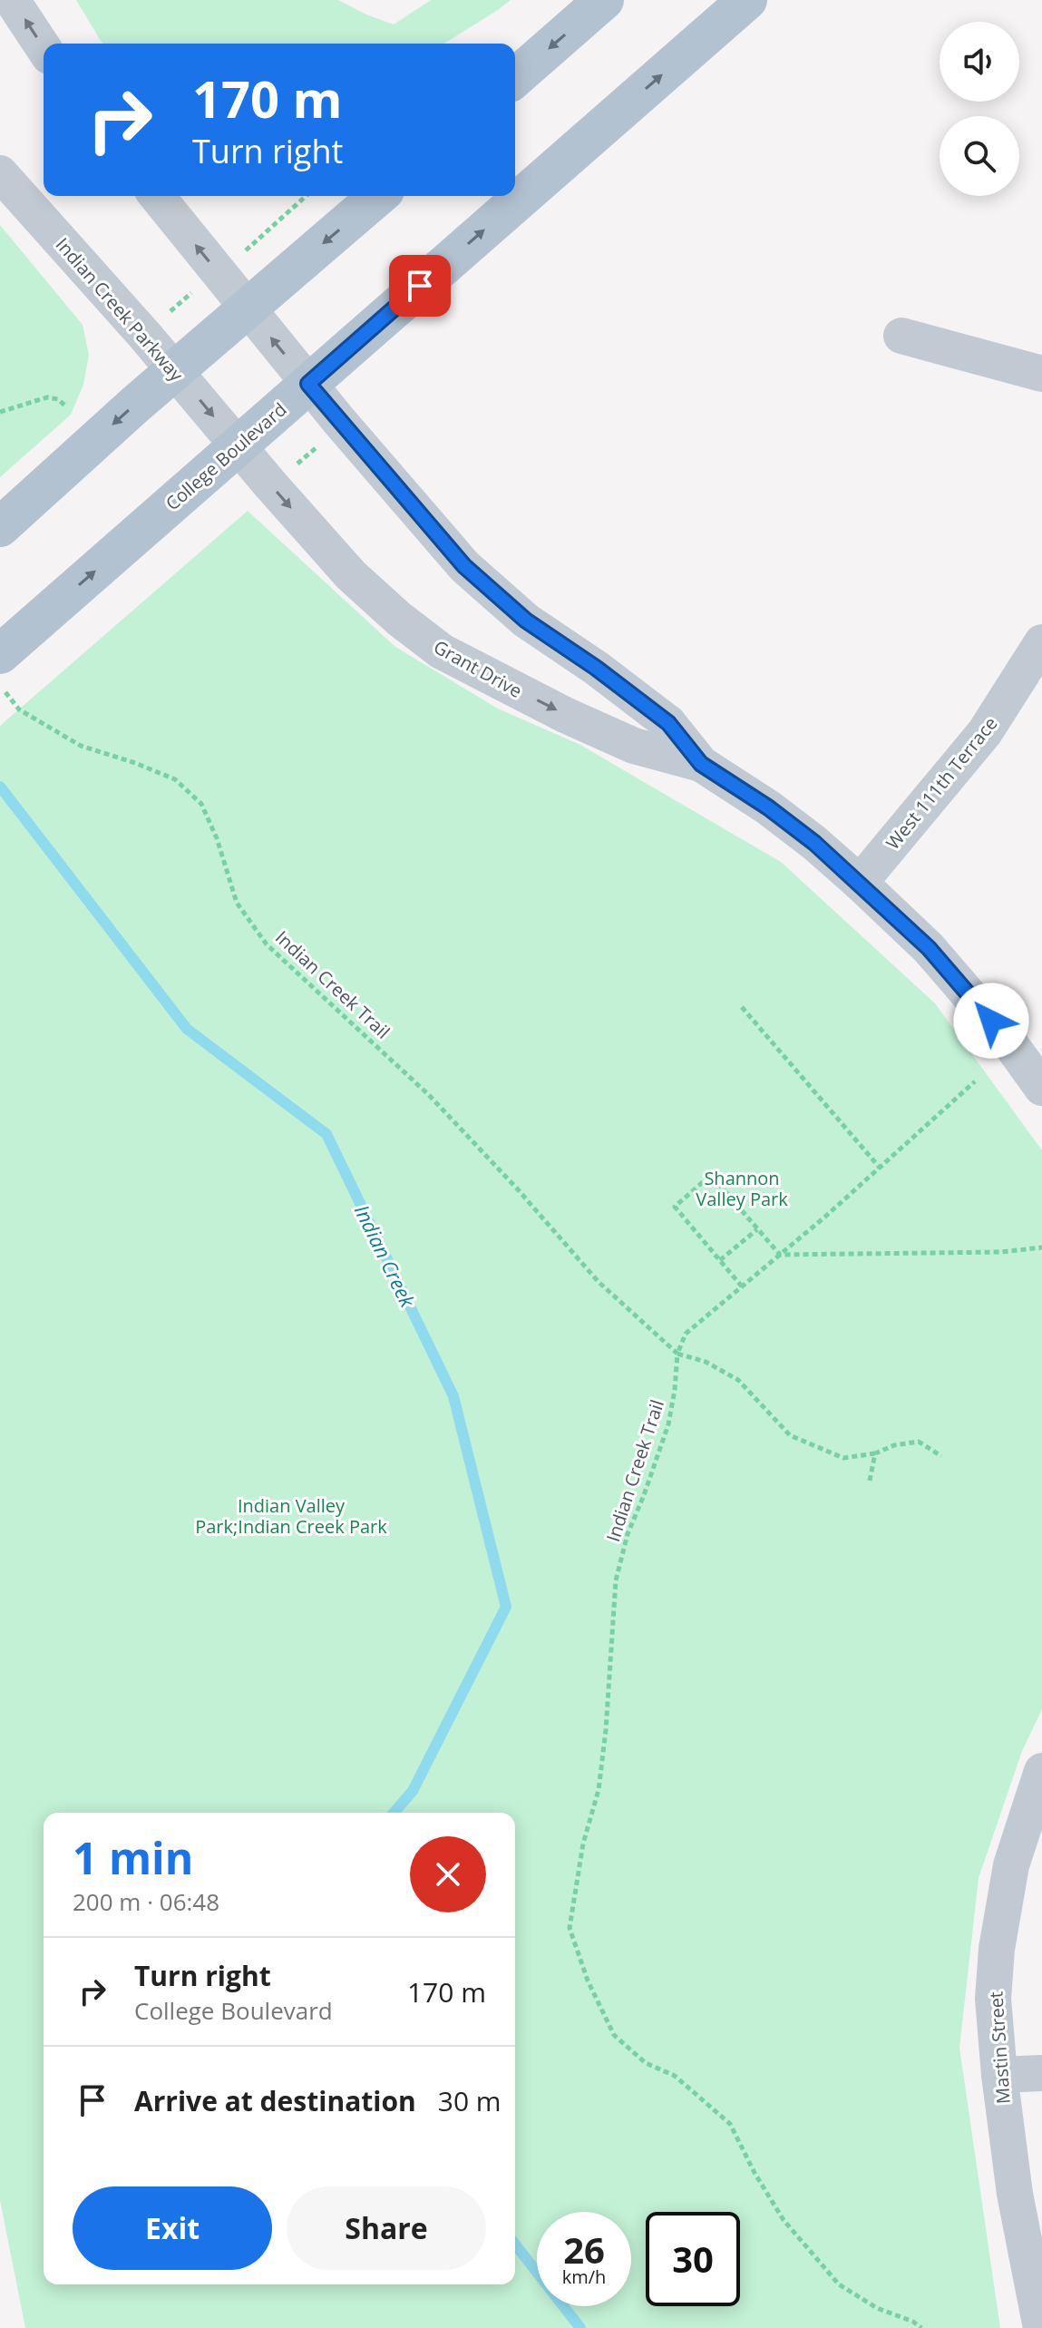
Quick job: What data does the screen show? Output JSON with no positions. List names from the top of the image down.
{
  "streets": {
    "main road": ["College Boulevard"],
    "street": [
      "Indian Creek Parkway",
      "Grant Drive",
      "West 111th Terrace",
      "Mastin Street"
    ],
    "path": ["Indian Creek Trail"]
  },
  "crossings": [
    ["Indian Creek Parkway", "College Boulevard"],
    ["Indian Creek Parkway", "Grant Drive"],
    ["College Boulevard", "Grant Drive"],
    ["Grant Drive", "West 111th Terrace"]
  ],
  "water": ["Indian Creek"],
  "parks": ["Shannon Valley Park", "Indian Valley Park;Indian Creek Park"],
  "page": {
    "turn": ["170 m", "Turn right"],
    "heading": ["1 min", "200 m · 06:48"],
    "list": [
      {
        "name": "Turn right",
        "note": "College Boulevard",
        "value": "170 m"
      },
      {
        "name": "Arrive at destination",
        "value": "30 m"
      }
    ],
    "buttons": ["Exit", "Share"],
    "speed": "26 km/h",
    "limit": "30"
  }
}
